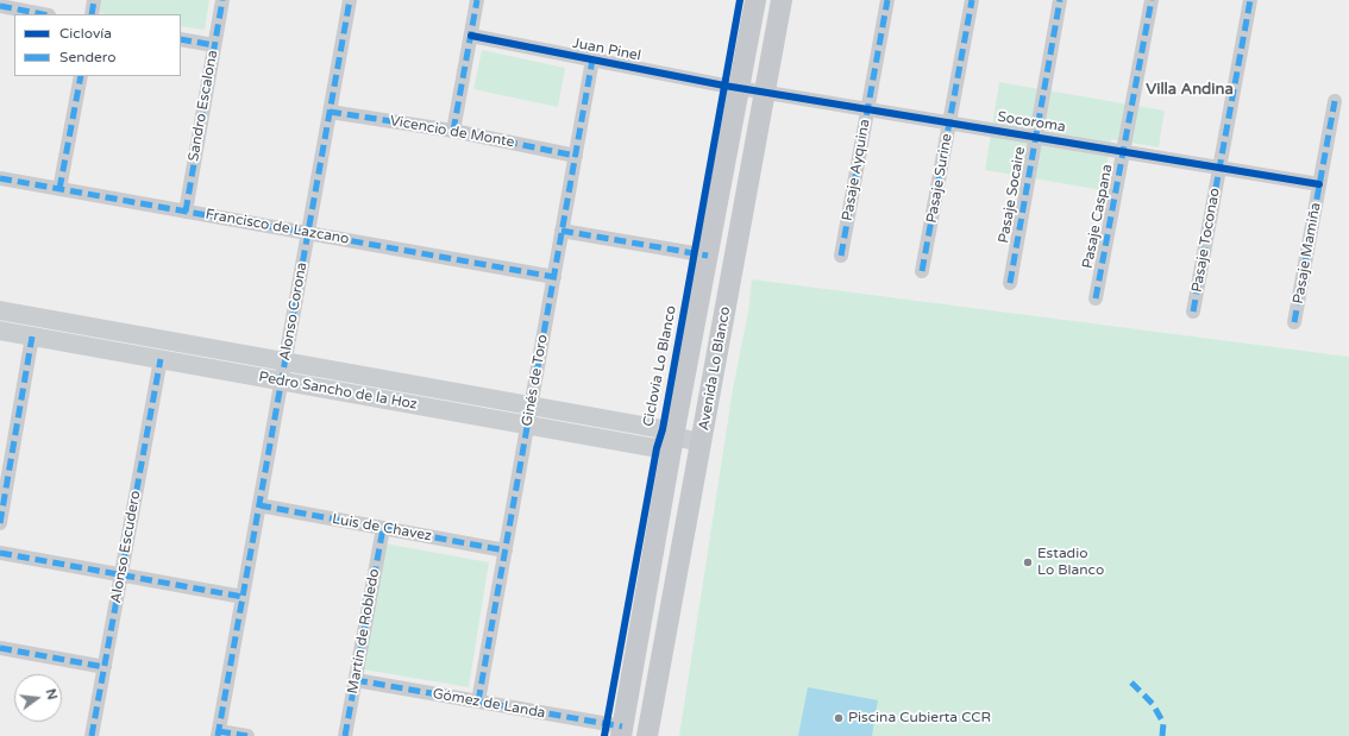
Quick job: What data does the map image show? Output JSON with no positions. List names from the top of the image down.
{
  "streets": {
    "main road": ["Avenida Lo Blanco"],
    "street": [
      "Juan Pinel",
      "Sandro Escalona",
      "Socoroma",
      "Vicencio de Monte",
      "Pasaje Ayquina",
      "Pasaje Surine",
      "Pasaje Socaire",
      "Pasaje Caspana",
      "Francisco de Lazcano",
      "Pasaje Toconao",
      "Pasaje Mamiña",
      "Alonso Corona",
      "Ginés de Toro",
      "Pedro Sancho de la Hoz",
      "Luis de Chavez",
      "Alonso Escudero",
      "Martín de Robledo",
      "Gómez de Landa"
    ],
    "cycle path": ["Ciclovía Lo Blanco"]
  },
  "crossings": [
    ["Juan Pinel", "Socoroma"],
    ["Juan Pinel", "Avenida Lo Blanco"],
    ["Juan Pinel", "Ginés de Toro"],
    ["Sandro Escalona", "Francisco de Lazcano"],
    ["Socoroma", "Pasaje Ayquina"],
    ["Socoroma", "Pasaje Surine"],
    ["Socoroma", "Pasaje Socaire"],
    ["Socoroma", "Pasaje Caspana"],
    ["Socoroma", "Pasaje Toconao"],
    ["Socoroma", "Pasaje Mamiña"],
    ["Socoroma", "Avenida Lo Blanco"],
    ["Vicencio de Monte", "Alonso Corona"],
    ["Vicencio de Monte", "Ginés de Toro"],
    ["Francisco de Lazcano", "Alonso Corona"],
    ["Francisco de Lazcano", "Ginés de Toro"],
    ["Alonso Corona", "Pedro Sancho de la Hoz"],
    ["Alonso Corona", "Luis de Chavez"],
    ["Avenida Lo Blanco", "Pedro Sancho de la Hoz"],
    ["Avenida Lo Blanco", "Gómez de Landa"],
    ["Ginés de Toro", "Pedro Sancho de la Hoz"],
    ["Ginés de Toro", "Luis de Chavez"],
    ["Ginés de Toro", "Gómez de Landa"],
    ["Pedro Sancho de la Hoz", "Alonso Escudero"],
    ["Luis de Chavez", "Martín de Robledo"],
    ["Martín de Robledo", "Gómez de Landa"]
  ],
  "districts": ["Villa Andina"],
  "places": ["Estadio Lo Blanco", "Piscina Cubierta CCR"],
  "legend": ["Ciclovía", "Sendero"],
  "north": "right"
}
